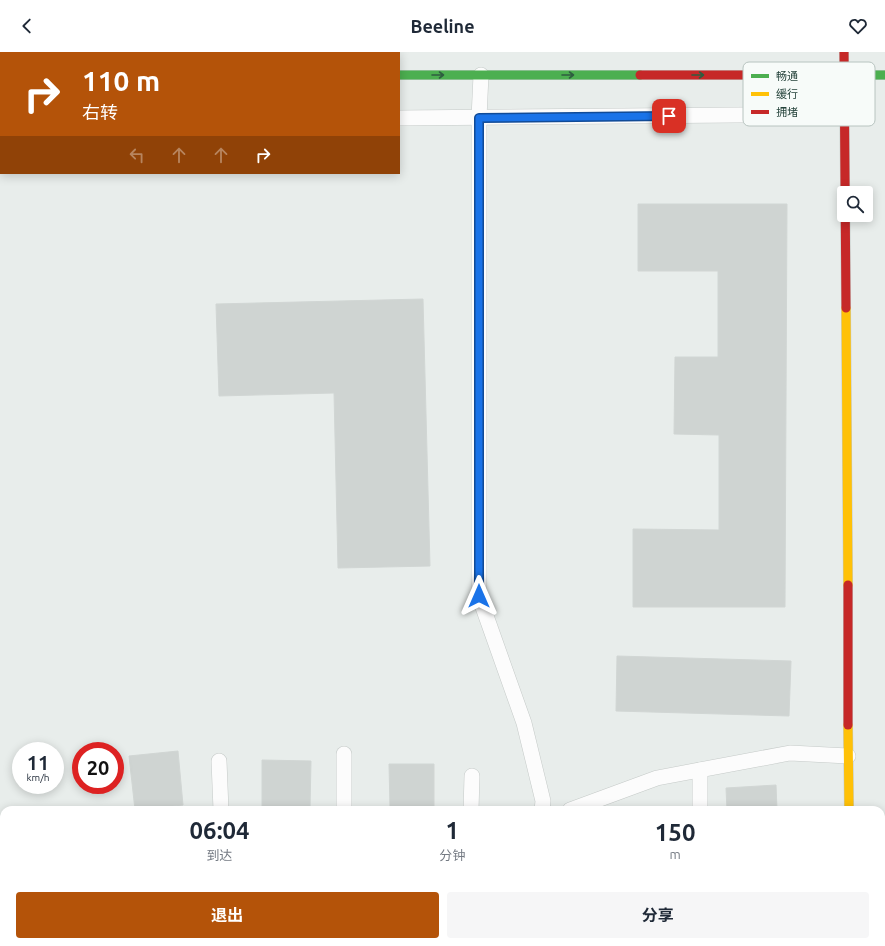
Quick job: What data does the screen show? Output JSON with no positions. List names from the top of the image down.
{
  "legend": ["畅通", "缓行", "拥堵"],
  "page": {
    "header": "Beeline",
    "turn": ["110 m", "右转"],
    "speed": "11 km/h",
    "limit": "20",
    "eta": [
      "06:04",
      "到达",
      "1",
      "分钟",
      "150",
      "m"
    ],
    "buttons": ["退出", "分享"]
  }
}
